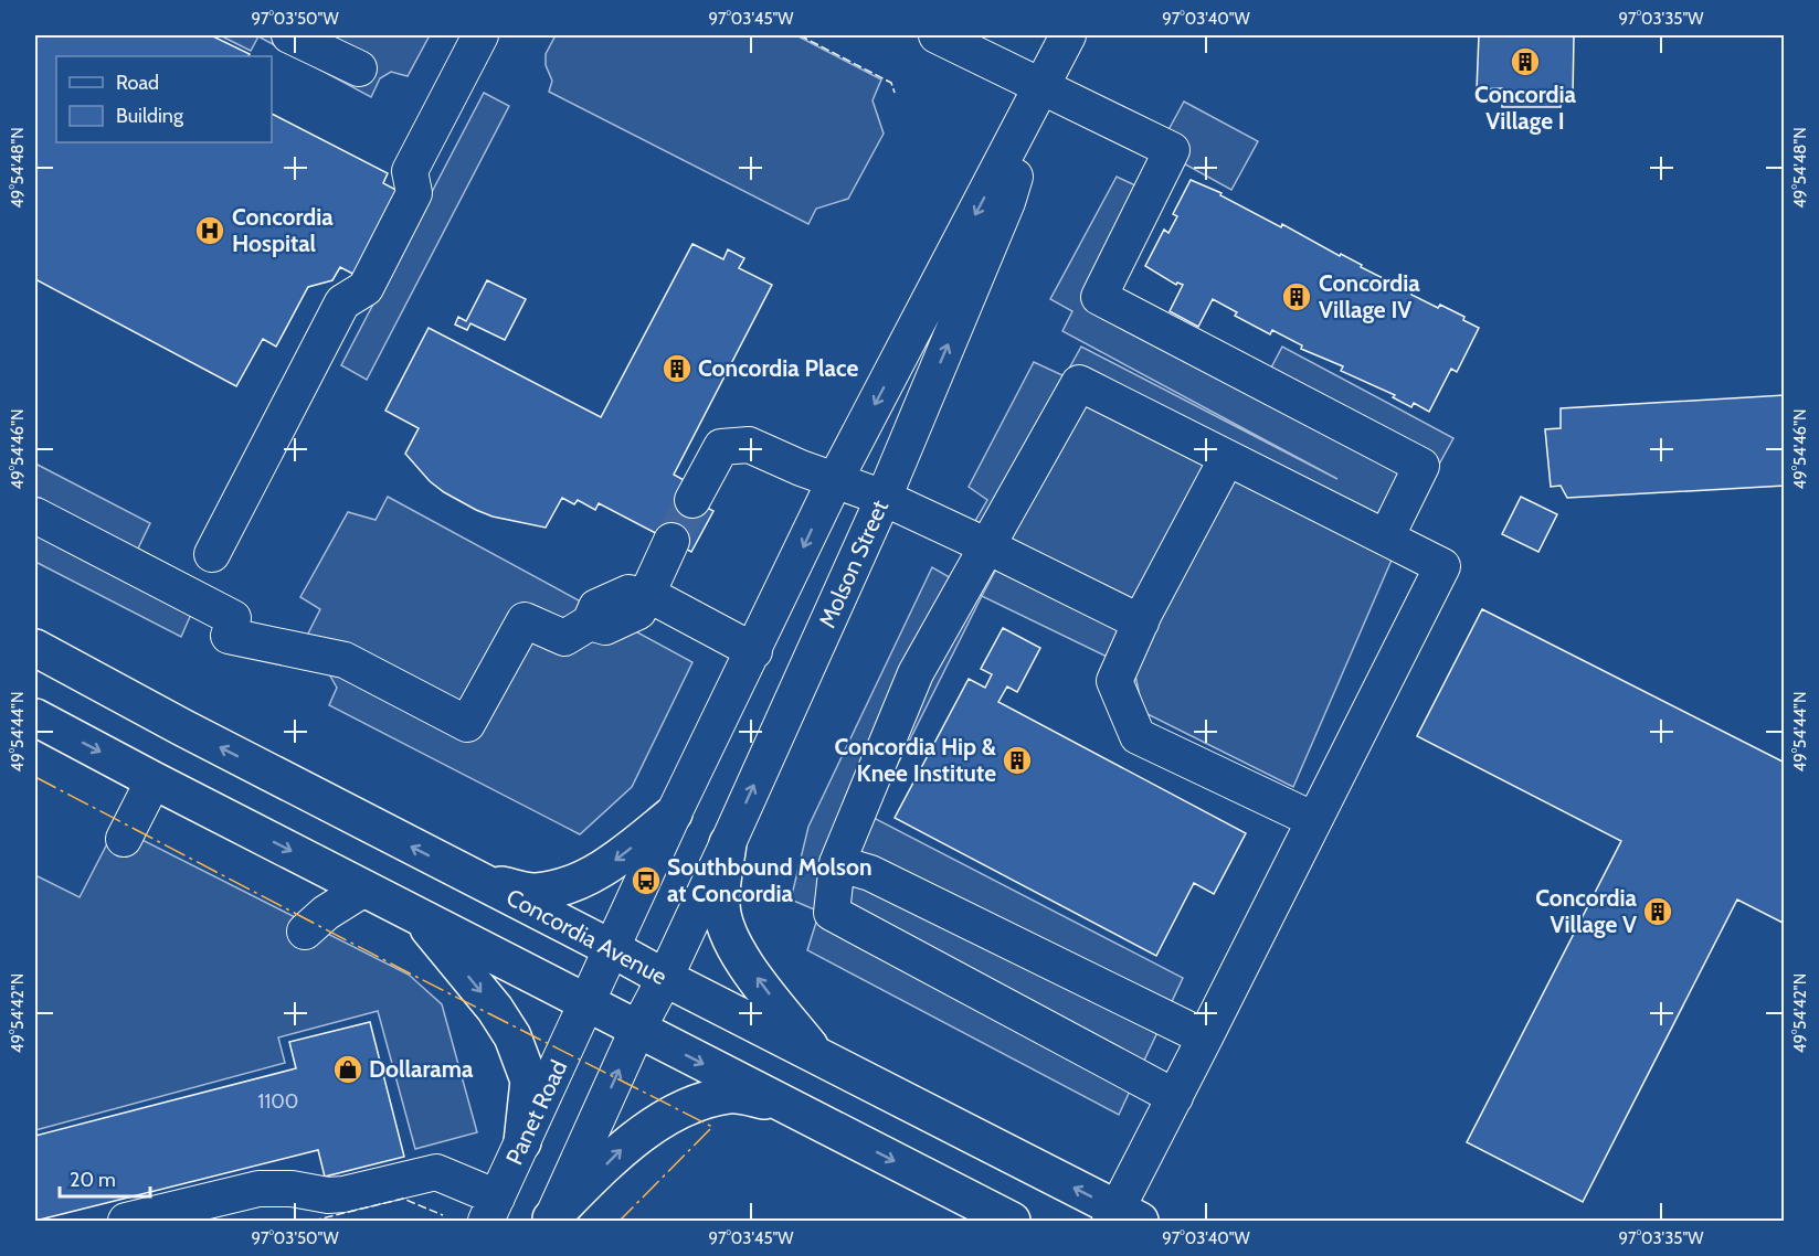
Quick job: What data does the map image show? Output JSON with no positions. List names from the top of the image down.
{
  "streets": {
    "main road": ["Concordia Avenue"],
    "street": ["Molson Street", "Panet Road"]
  },
  "crossings": [
    ["Molson Street", "Concordia Avenue"],
    ["Molson Street", "Panet Road"]
  ],
  "places": {
    "building": [
      "Concordia Village I",
      "Concordia Village IV",
      "Concordia Place",
      "Concordia Hip & Knee Institute",
      "Concordia Village V"
    ],
    "hospital": ["Concordia Hospital"],
    "bus stop": ["Southbound Molson at Concordia"],
    "shop": ["Dollarama"]
  },
  "house_numbers": ["1100"],
  "legend": ["Road", "Building"],
  "scale_bar": "20 m",
  "coordinates": [
    "97°03'50\"W",
    "97°03'45\"W",
    "97°03'40\"W",
    "97°03'35\"W",
    "49°54'48\"N",
    "49°54'46\"N",
    "49°54'44\"N",
    "49°54'42\"N"
  ]
}
